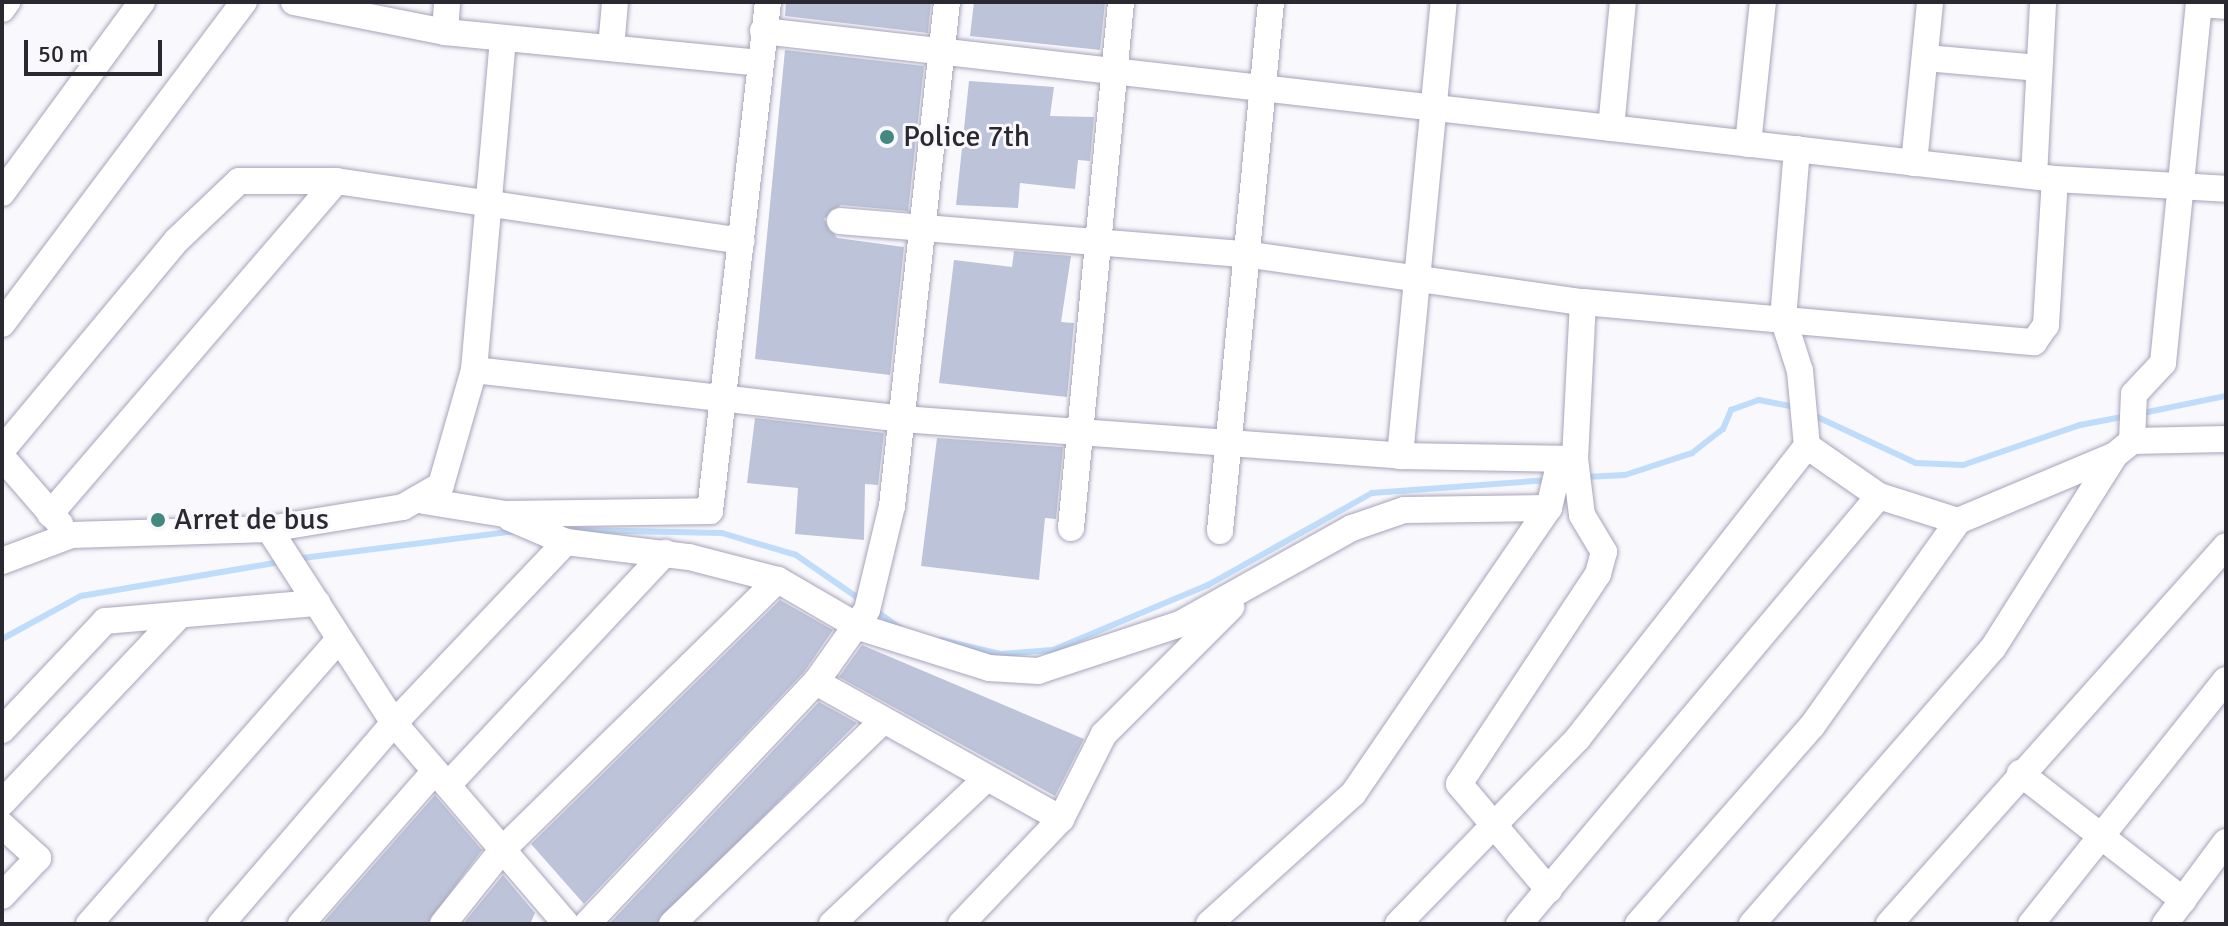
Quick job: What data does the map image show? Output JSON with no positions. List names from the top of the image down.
{
  "places": ["Police 7th", "Arret de bus"],
  "scale_bar": "50 m"
}
